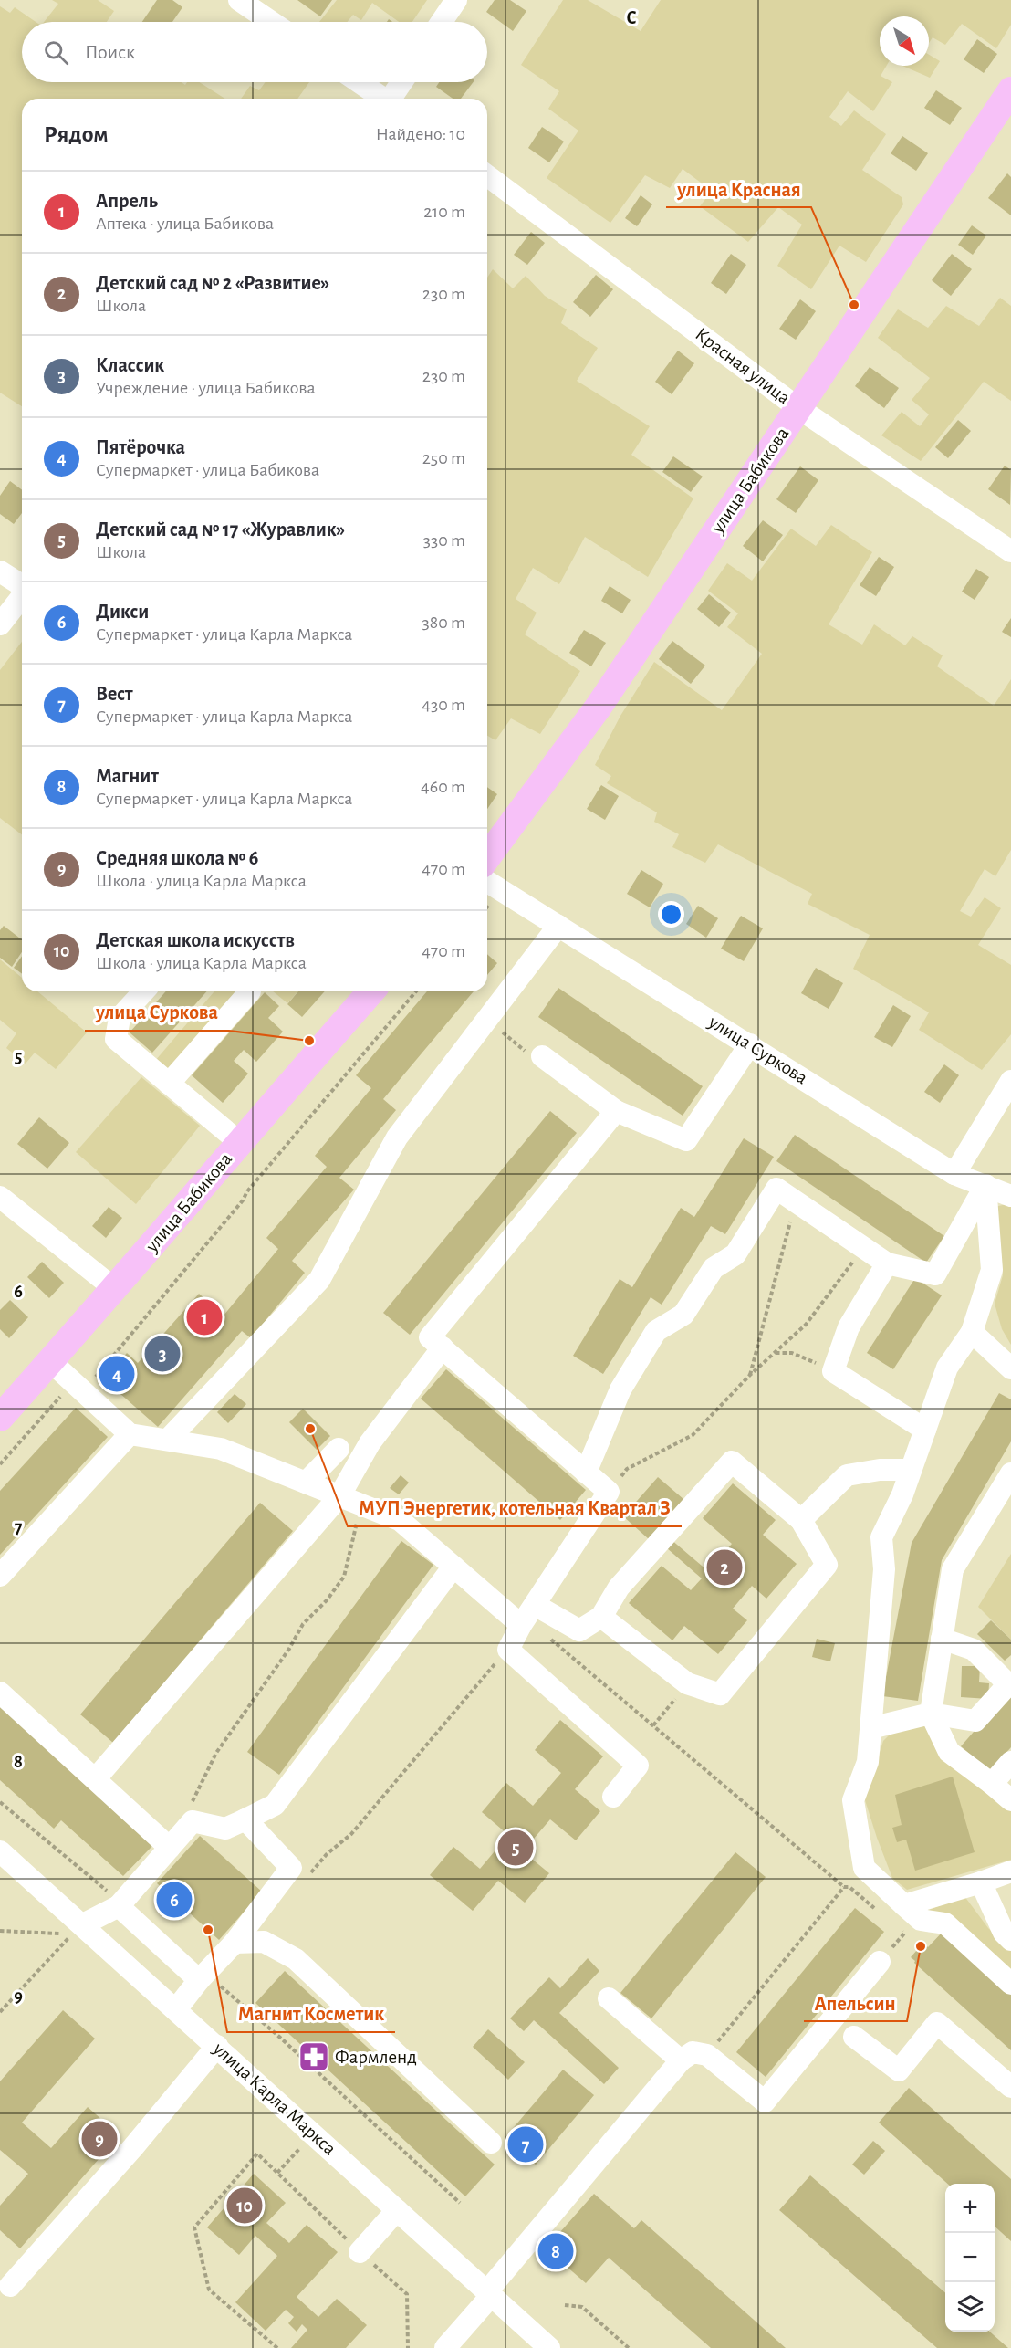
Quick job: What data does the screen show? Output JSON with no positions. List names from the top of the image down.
{
  "streets": {
    "main road": ["улица Бабикова"],
    "street": ["Красная улица", "улица Суркова", "улица Карла Маркса"]
  },
  "crossings": [
    ["Красная улица", "улица Бабикова"]
  ],
  "places": {
    "other": [
      "улица Красная",
      "улица Суркова",
      "МУП Энергетик, котельная Квартал З",
      "Магнит Косметик",
      "Апельсин"
    ],
    "pharmacy": ["Фармленд"]
  },
  "north": "bottom right",
  "page": {
    "search": "Поиск",
    "heading": ["Рядом", "Найдено: 10"],
    "list": [
      {
        "mark": "1",
        "name": "Апрель",
        "note": "Аптека · улица Бабикова",
        "value": "210 m"
      },
      {
        "mark": "2",
        "name": "Детский сад № 2 «Развитие»",
        "note": "Школа",
        "value": "230 m"
      },
      {
        "mark": "3",
        "name": "Классик",
        "note": "Учреждение · улица Бабикова",
        "value": "230 m"
      },
      {
        "mark": "4",
        "name": "Пятёрочка",
        "note": "Супермаркет · улица Бабикова",
        "value": "250 m"
      },
      {
        "mark": "5",
        "name": "Детский сад № 17 «Журавлик»",
        "note": "Школа",
        "value": "330 m"
      },
      {
        "mark": "6",
        "name": "Дикси",
        "note": "Супермаркет · улица Карла Маркса",
        "value": "380 m"
      },
      {
        "mark": "7",
        "name": "Вест",
        "note": "Супермаркет · улица Карла Маркса",
        "value": "430 m"
      },
      {
        "mark": "8",
        "name": "Магнит",
        "note": "Супермаркет · улица Карла Маркса",
        "value": "460 m"
      },
      {
        "mark": "9",
        "name": "Средняя школа № 6",
        "note": "Школа · улица Карла Маркса",
        "value": "470 m"
      },
      {
        "mark": "10",
        "name": "Детская школа искусств",
        "note": "Школа · улица Карла Маркса",
        "value": "470 m"
      }
    ],
    "pins": [
      "1",
      "3",
      "4",
      "2",
      "5",
      "6",
      "9",
      "7",
      "10",
      "8"
    ],
    "map_buttons": ["+", "−"]
  },
  "grid": {
    "columns": ["C"],
    "rows": [
      "5",
      "6",
      "7",
      "8",
      "9"
    ]
  }
}
